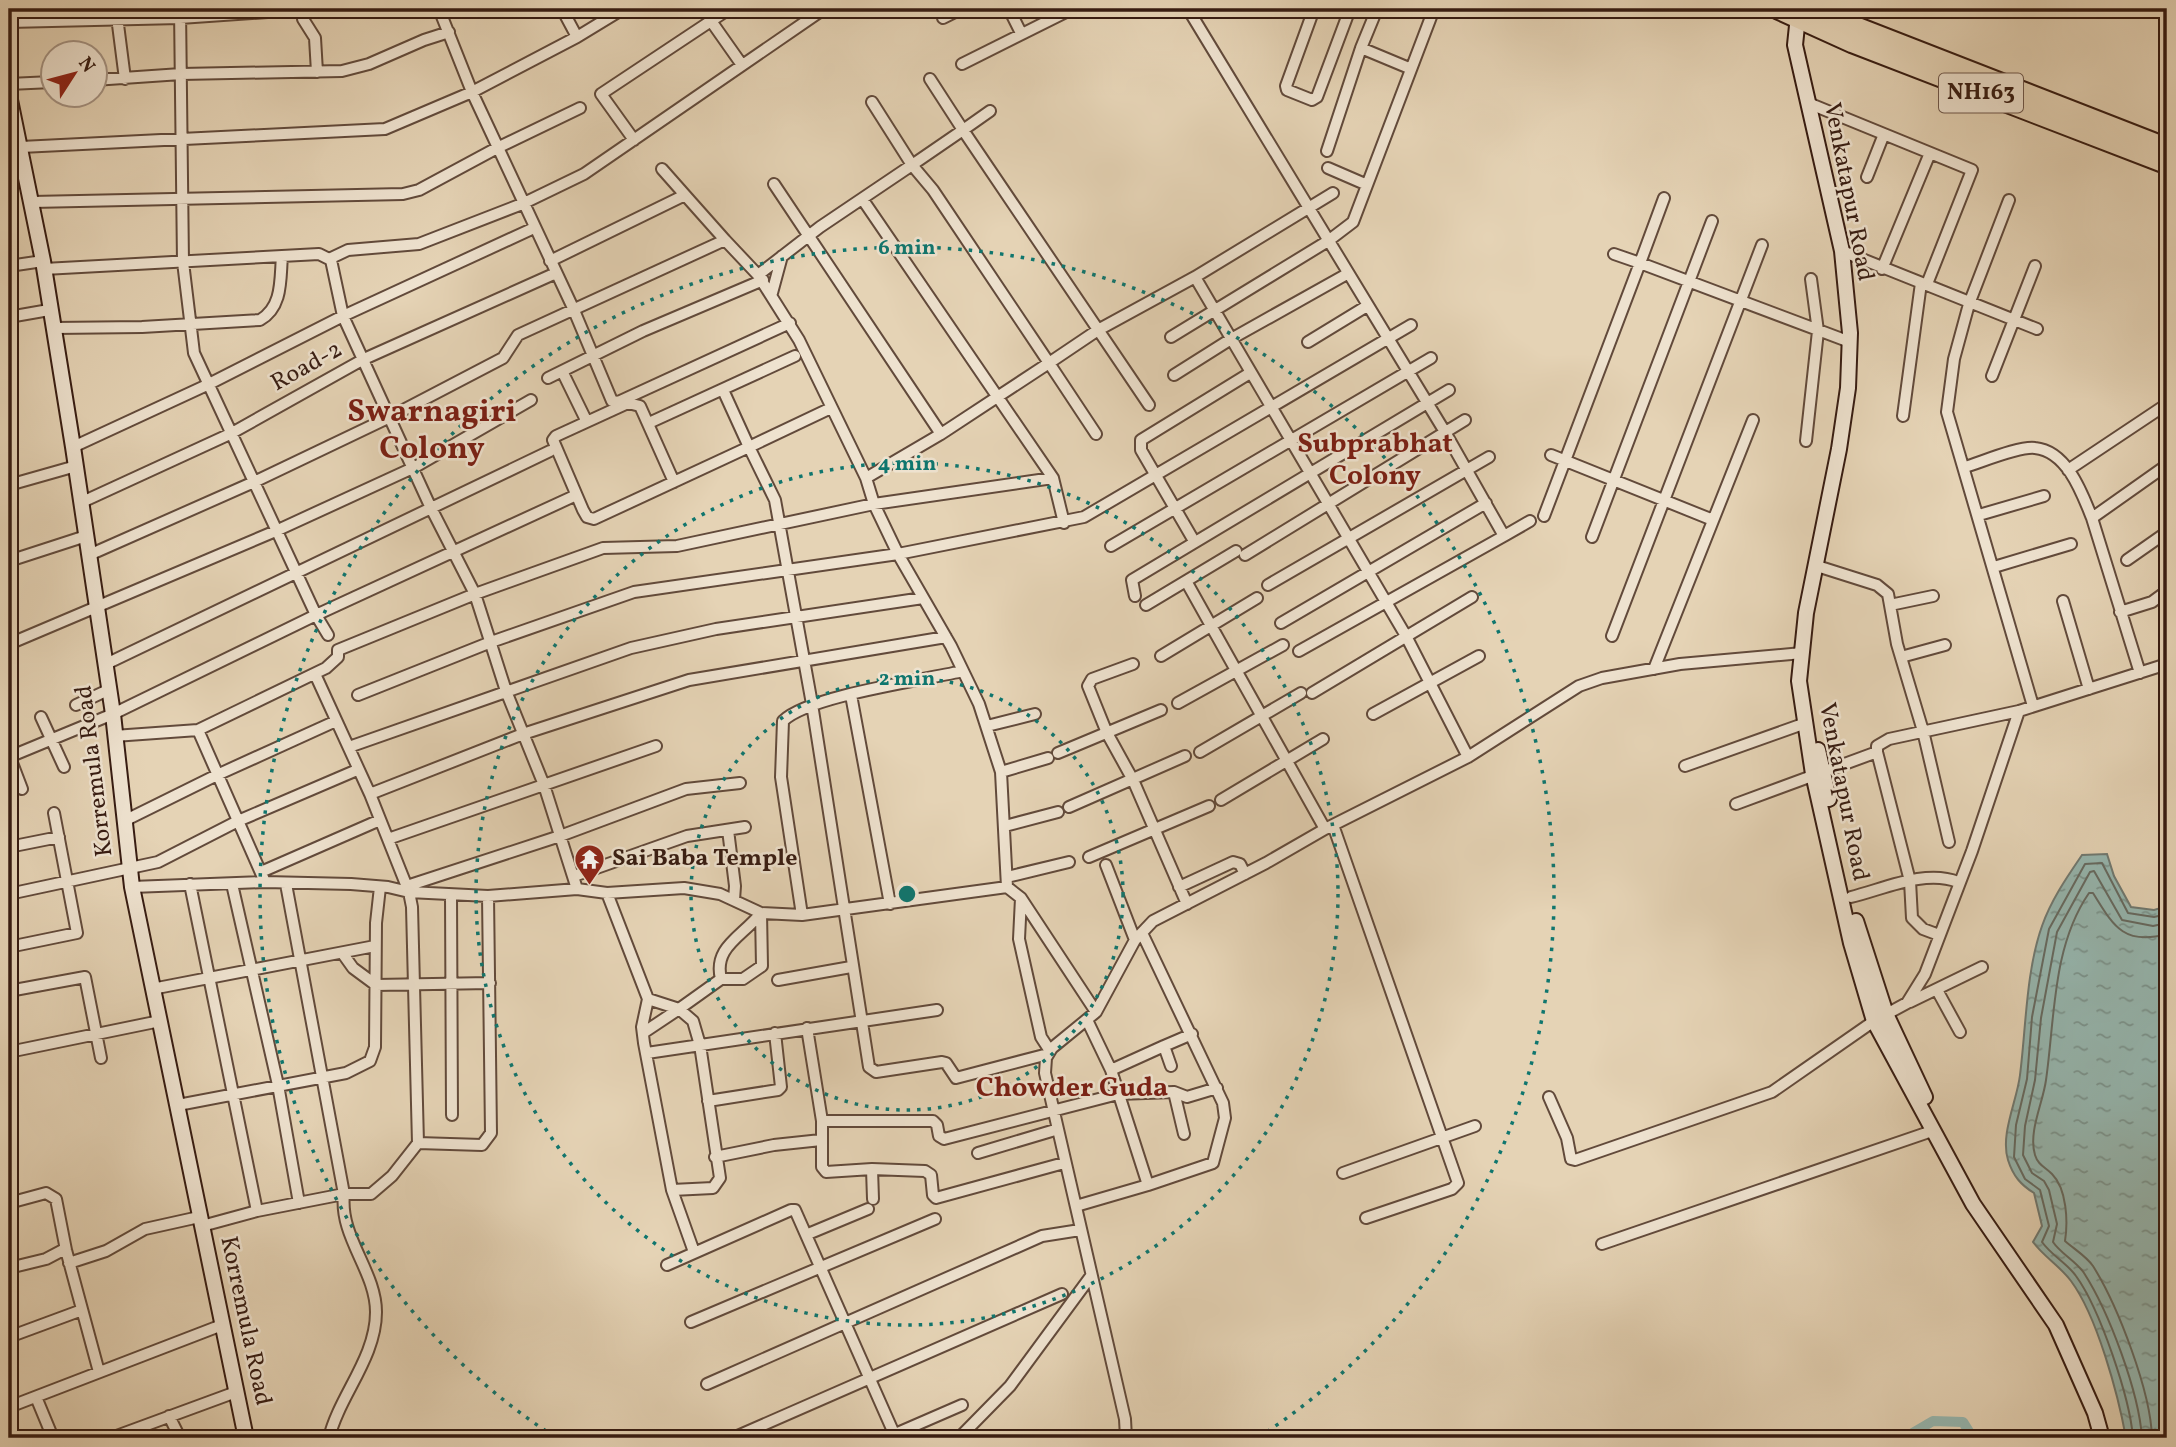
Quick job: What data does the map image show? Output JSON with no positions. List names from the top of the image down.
{
  "streets": {
    "highway": ["NH163"],
    "street": ["Venkatapur Road", "Road-2", "Korremula Road"]
  },
  "crossings": [
    ["NH163", "Venkatapur Road"],
    ["Road-2", "Korremula Road"]
  ],
  "districts": ["Swarnagiri Colony", "Subprabhat Colony", "Chowder Guda"],
  "places": {
    "temple": ["Sai Baba Temple"]
  },
  "north": "top right",
  "rings": ["6 min", "4 min", "2 min"]
}
